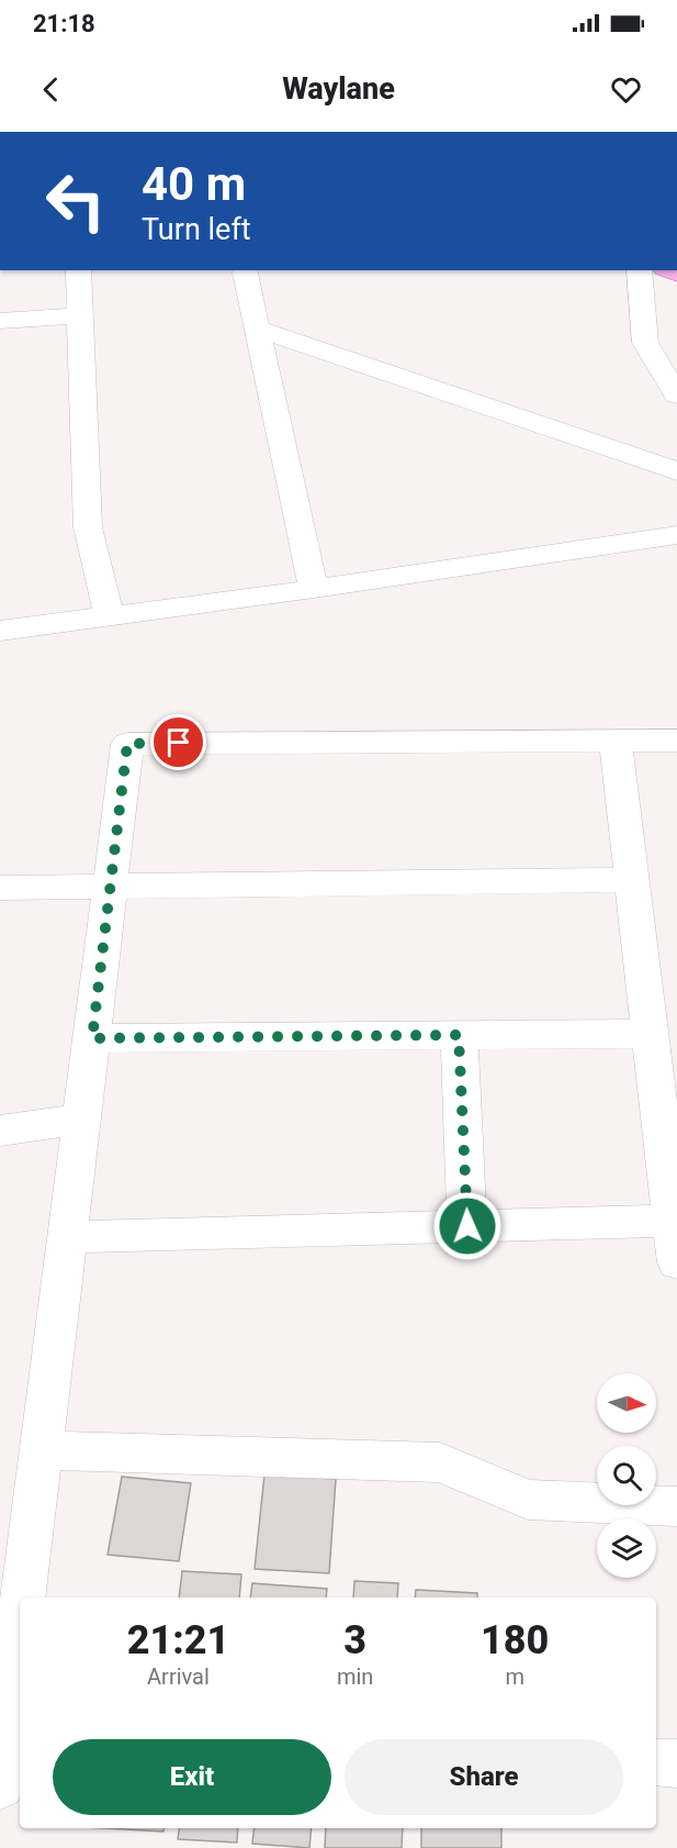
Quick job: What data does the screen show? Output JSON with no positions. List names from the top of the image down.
{
  "north": "right",
  "page": {
    "status": "21:18",
    "header": "Waylane",
    "turn": ["40 m", "Turn left"],
    "eta": [
      "21:21",
      "Arrival",
      "3",
      "min",
      "180",
      "m"
    ],
    "buttons": ["Exit", "Share"]
  }
}
